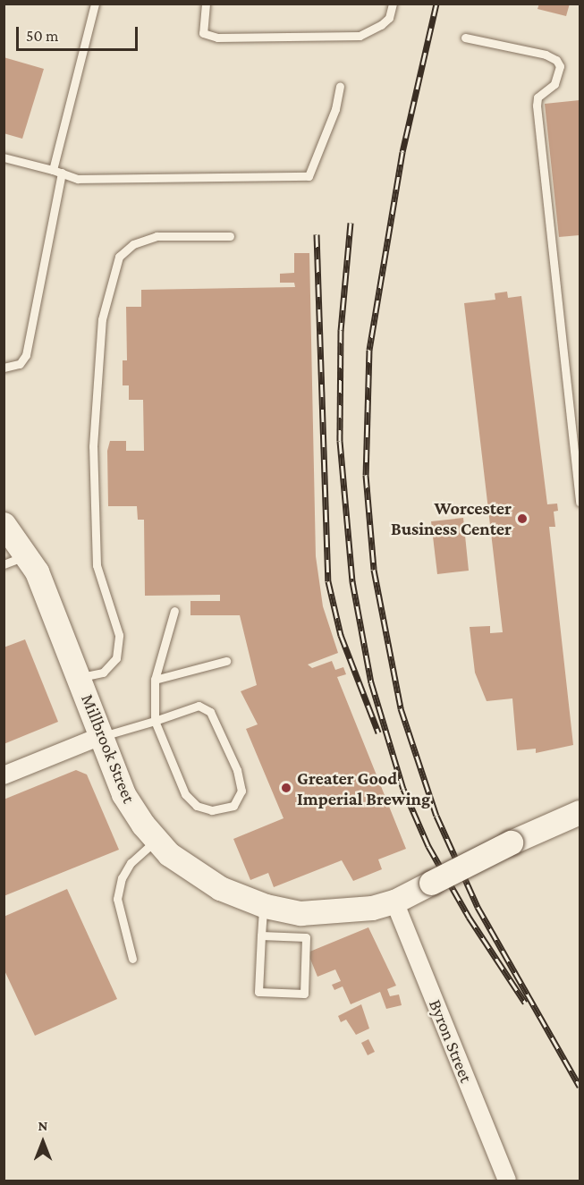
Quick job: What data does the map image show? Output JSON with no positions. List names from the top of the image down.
{
  "streets": {
    "main road": ["Millbrook Street"],
    "street": ["Byron Street"]
  },
  "crossings": [
    ["Millbrook Street", "Byron Street"]
  ],
  "places": ["Worcester Business Center", "Greater Good Imperial Brewing"],
  "scale_bar": "50 m",
  "north": "top"
}
